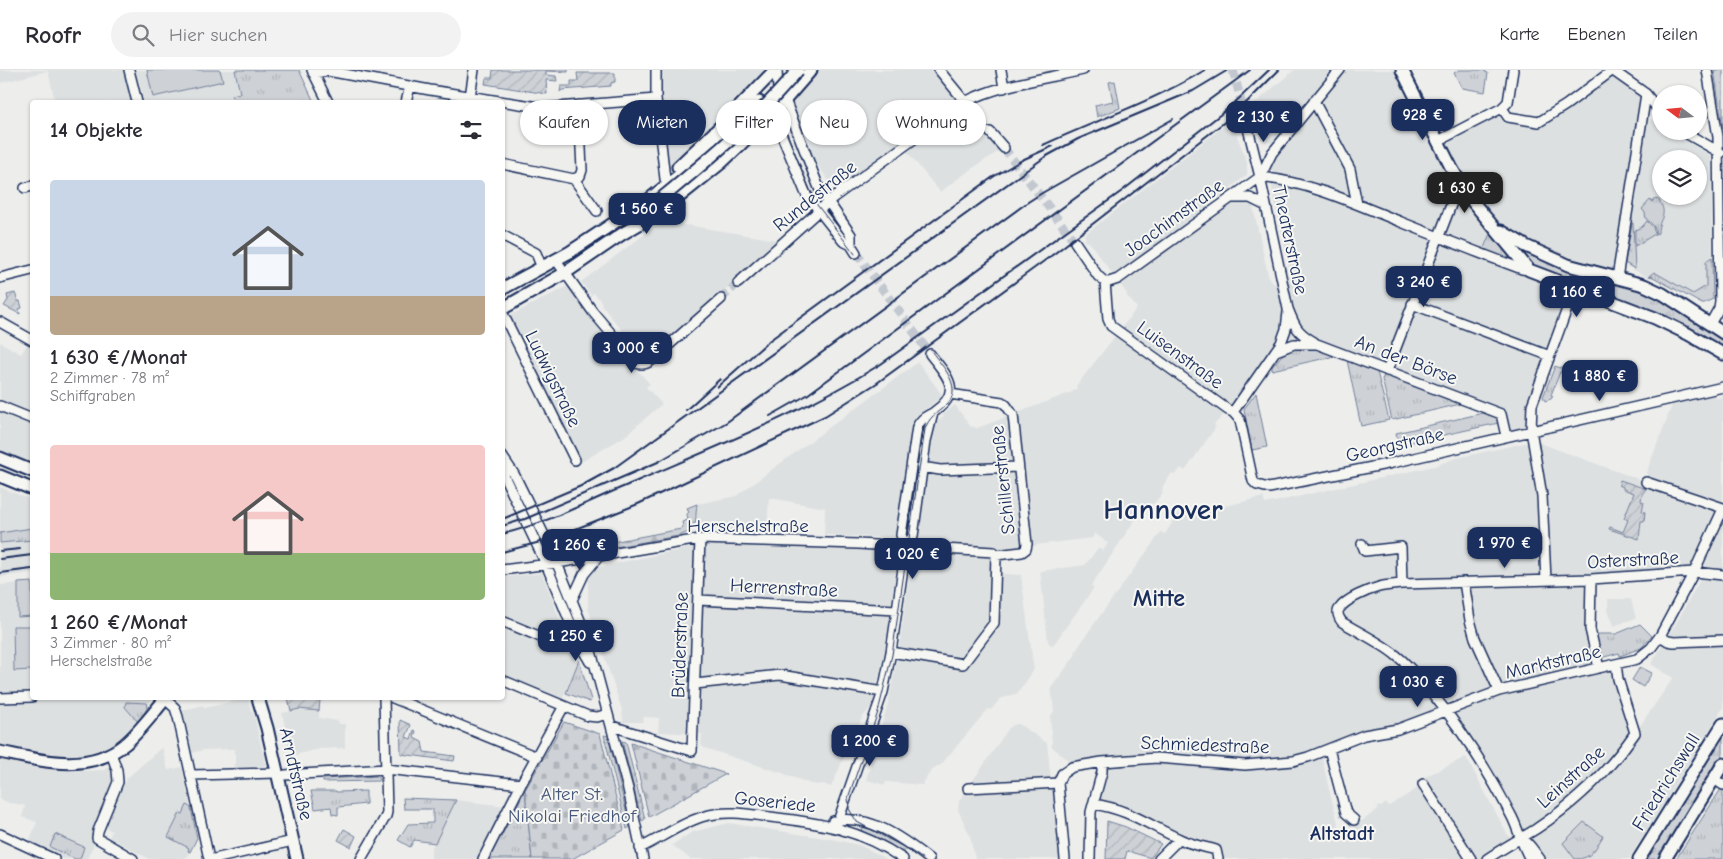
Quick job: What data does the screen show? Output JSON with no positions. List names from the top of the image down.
{
  "streets": {
    "main road": ["Arndtstraße", "Friedrichswall"],
    "street": [
      "Rundestraße",
      "Joachimstraße",
      "Theaterstraße",
      "Luisenstraße",
      "An der Börse",
      "Ludwigstraße",
      "Georgstraße",
      "Schillerstraße",
      "Herschelstraße",
      "Osterstraße",
      "Herrenstraße",
      "Brüderstraße",
      "Marktstraße",
      "Schmiedestraße",
      "Leinstraße",
      "Goseriede"
    ]
  },
  "crossings": [
    ["Joachimstraße", "Theaterstraße"],
    ["Joachimstraße", "Luisenstraße"],
    ["Theaterstraße", "Luisenstraße"],
    ["Theaterstraße", "An der Börse"],
    ["Theaterstraße", "Georgstraße"],
    ["Luisenstraße", "Georgstraße"],
    ["An der Börse", "Georgstraße"],
    ["Schillerstraße", "Herschelstraße"],
    ["Herschelstraße", "Brüderstraße"],
    ["Osterstraße", "Marktstraße"],
    ["Osterstraße", "Schmiedestraße"],
    ["Herrenstraße", "Brüderstraße"],
    ["Marktstraße", "Schmiedestraße"],
    ["Marktstraße", "Leinstraße"]
  ],
  "districts": ["Hannover", "Mitte", "Altstadt"],
  "parks": ["Alter St. Nikolai Friedhof"],
  "north": "left",
  "page": {
    "header": "Roofr",
    "search": "Hier suchen",
    "nav": ["Karte", "Ebenen", "Teilen"],
    "price": [
      "928 €",
      "2 130 €",
      "1 630 €",
      "1 560 €",
      "3 240 €",
      "1 160 €",
      "3 000 €",
      "1 880 €",
      "1 970 €",
      "1 260 €",
      "1 020 €",
      "1 250 €",
      "1 030 €",
      "1 200 €"
    ],
    "chip": [
      "Kaufen",
      "Mieten",
      "Filter",
      "Neu",
      "Wohnung"
    ],
    "heading": "14 Objekte",
    "list": [
      {
        "name": "1 630 €/Monat",
        "note": "2 Zimmer · 78 m² · Schiffgraben"
      },
      {
        "name": "1 260 €/Monat",
        "note": "3 Zimmer · 80 m² · Herschelstraße"
      }
    ]
  }
}
